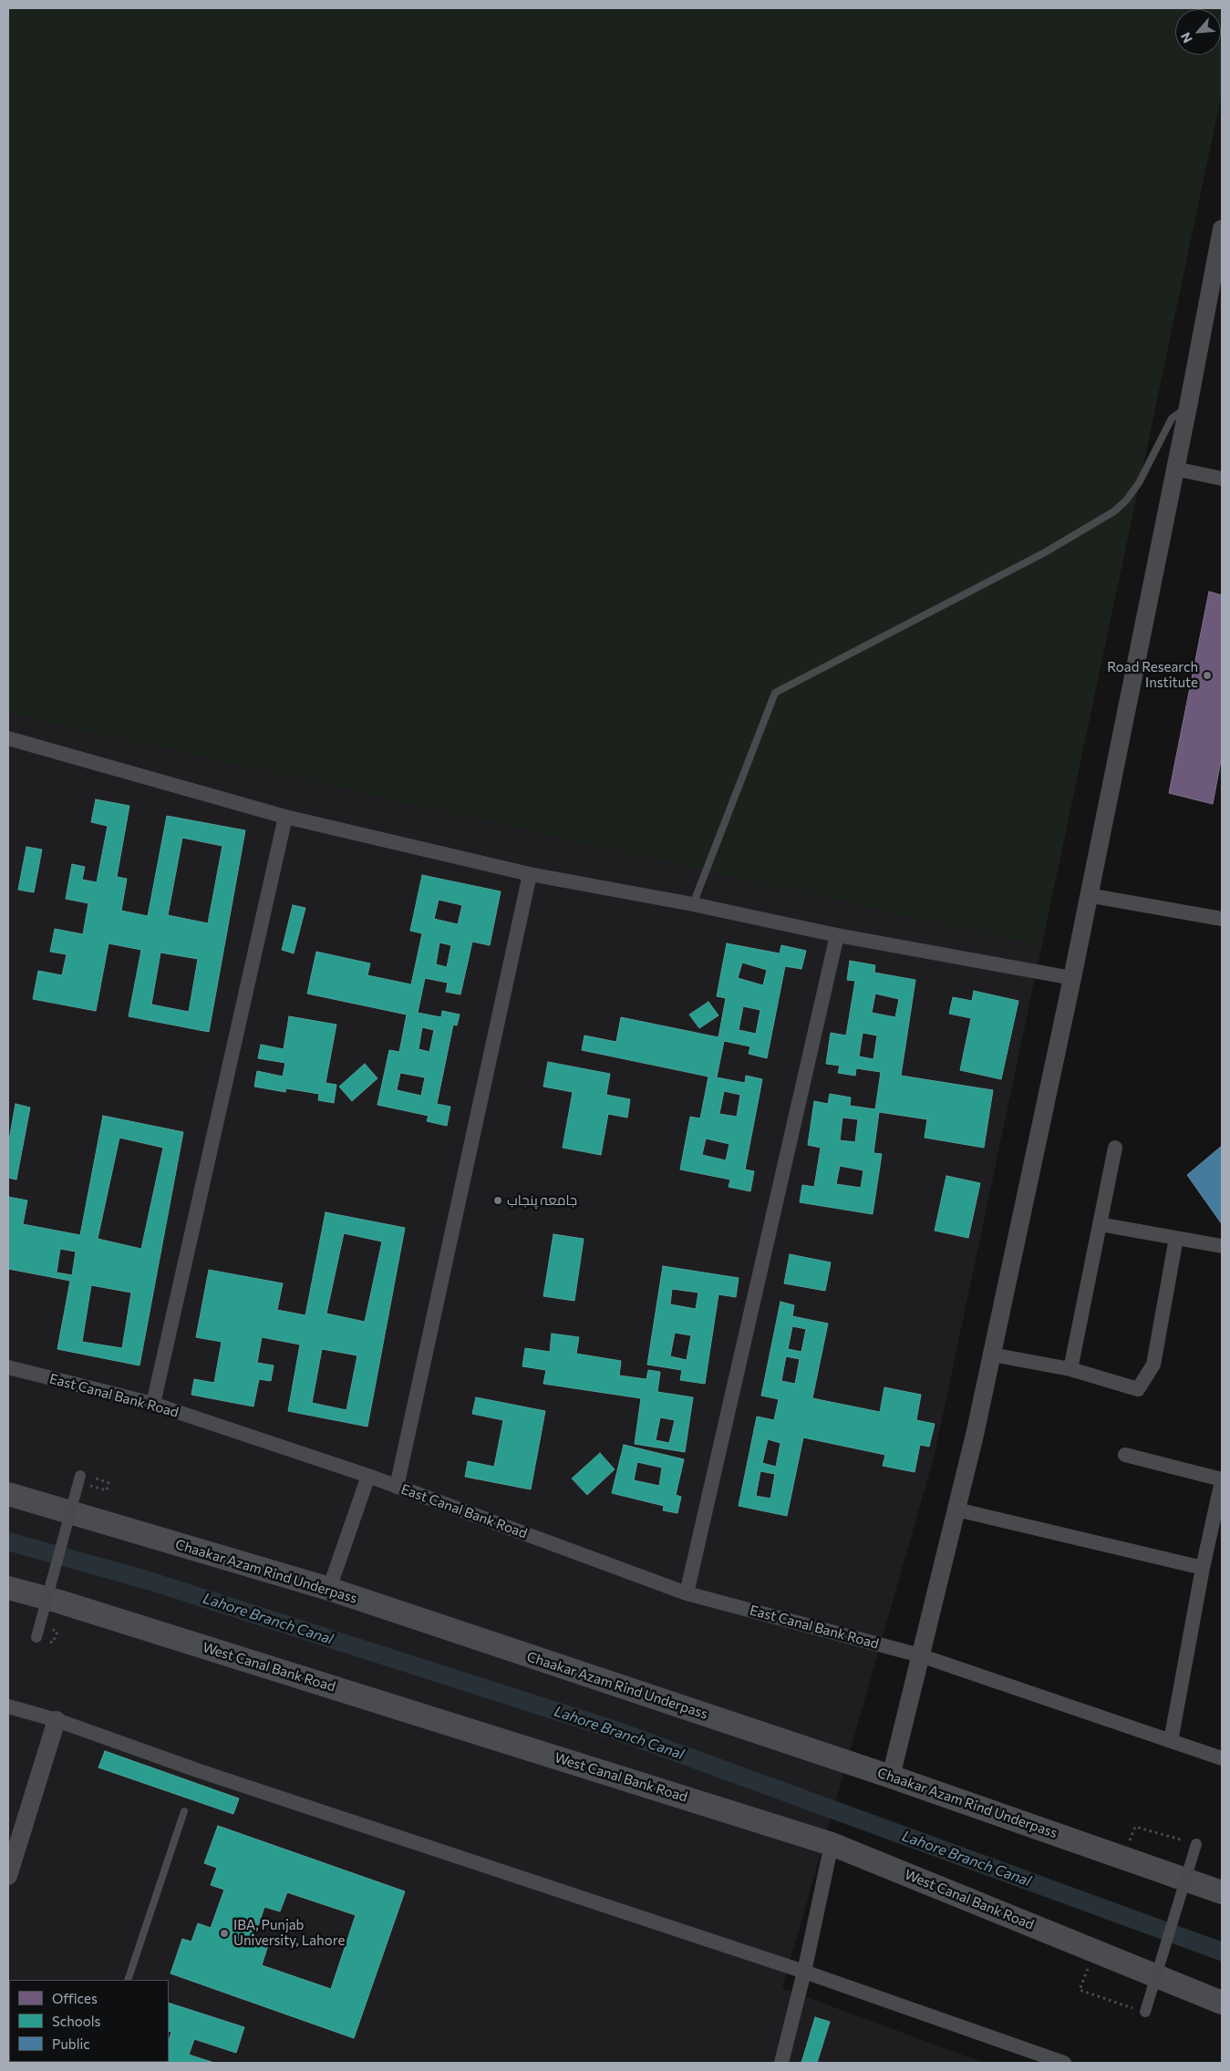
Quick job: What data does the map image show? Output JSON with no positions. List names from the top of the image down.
{
  "streets": {
    "highway": ["Chaakar Azam Rind Underpass", "West Canal Bank Road"],
    "street": ["East Canal Bank Road"]
  },
  "water": ["Lahore Branch Canal"],
  "places": ["Road Research Institute", "جامعہ پنجاب", "IBA, Punjab University, Lahore"],
  "legend": ["Offices", "Schools", "Public"],
  "north": "bottom left"
}
